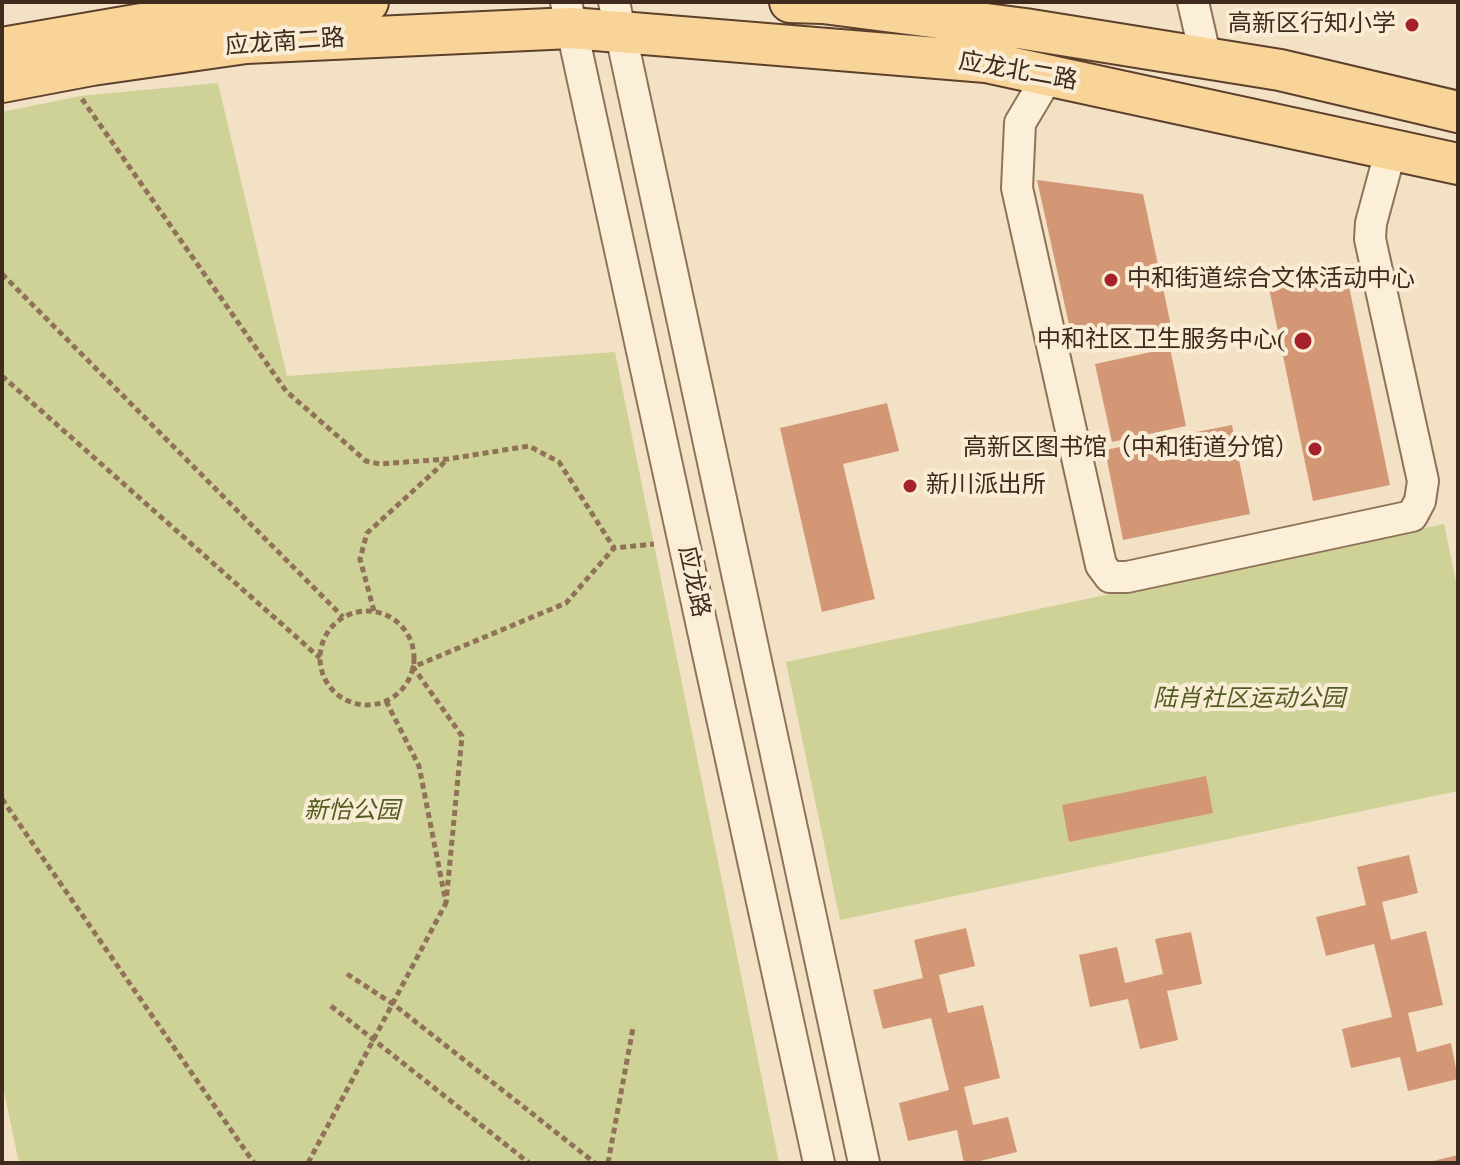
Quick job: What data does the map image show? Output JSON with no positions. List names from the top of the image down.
{
  "streets": {
    "main road": ["应龙南二路", "应龙北二路"],
    "street": ["应龙路"]
  },
  "crossings": [
    ["应龙南二路", "应龙北二路"],
    ["应龙南二路", "应龙路"],
    ["应龙北二路", "应龙路"]
  ],
  "parks": ["陆肖社区运动公园", "新怡公园"],
  "places": [
    "高新区行知小学",
    "中和街道综合文体活动中心",
    "中和社区卫生服务中心(",
    "高新区图书馆（中和街道分馆）",
    "新川派出所"
  ]
}
